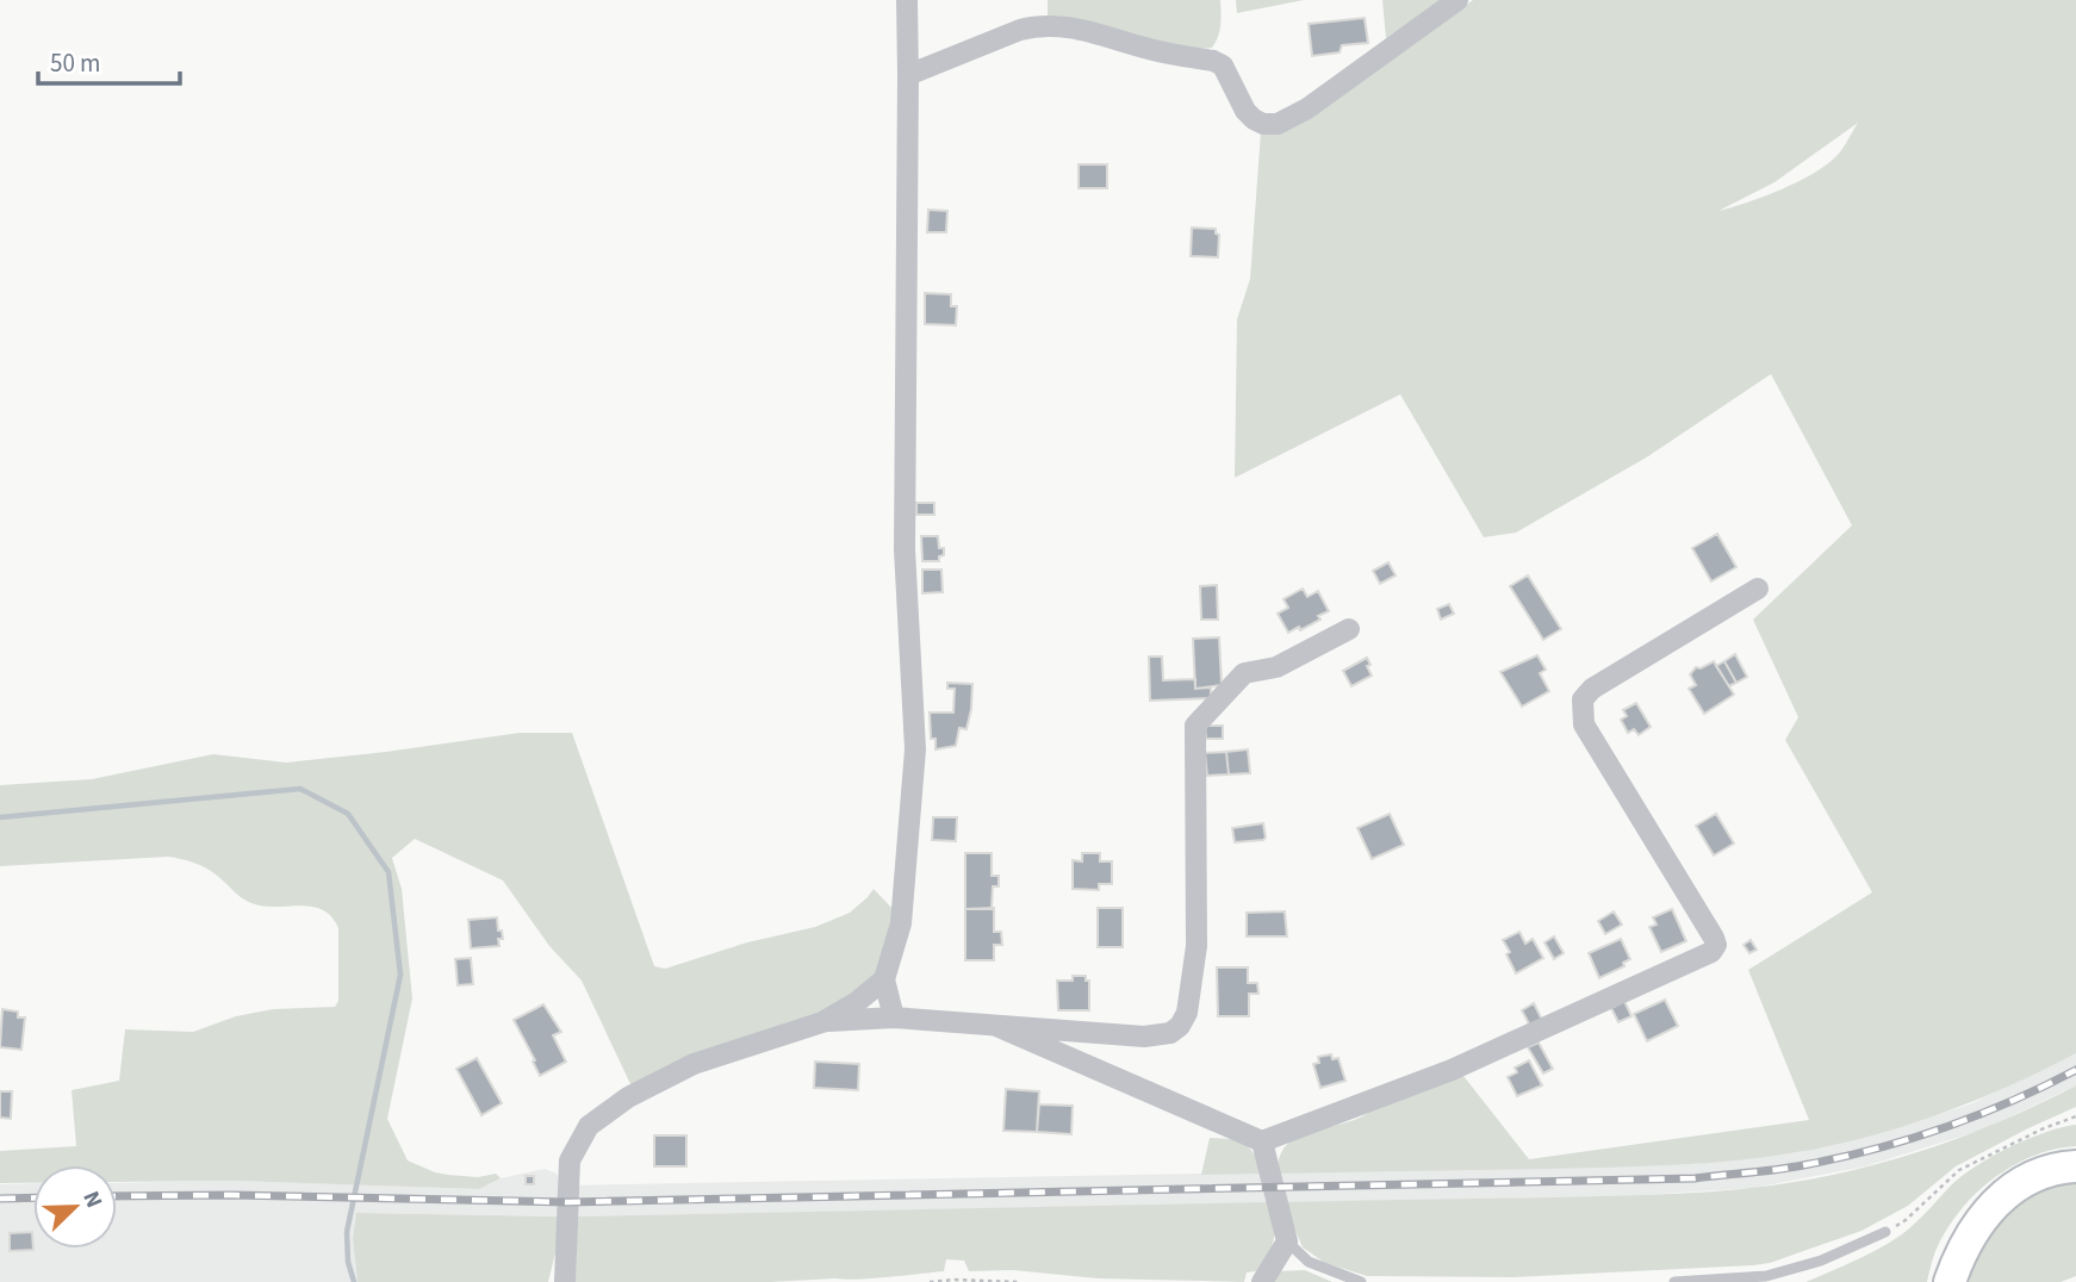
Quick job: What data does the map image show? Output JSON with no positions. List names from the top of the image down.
{
  "scale_bar": "50 m",
  "north": "top right"
}
